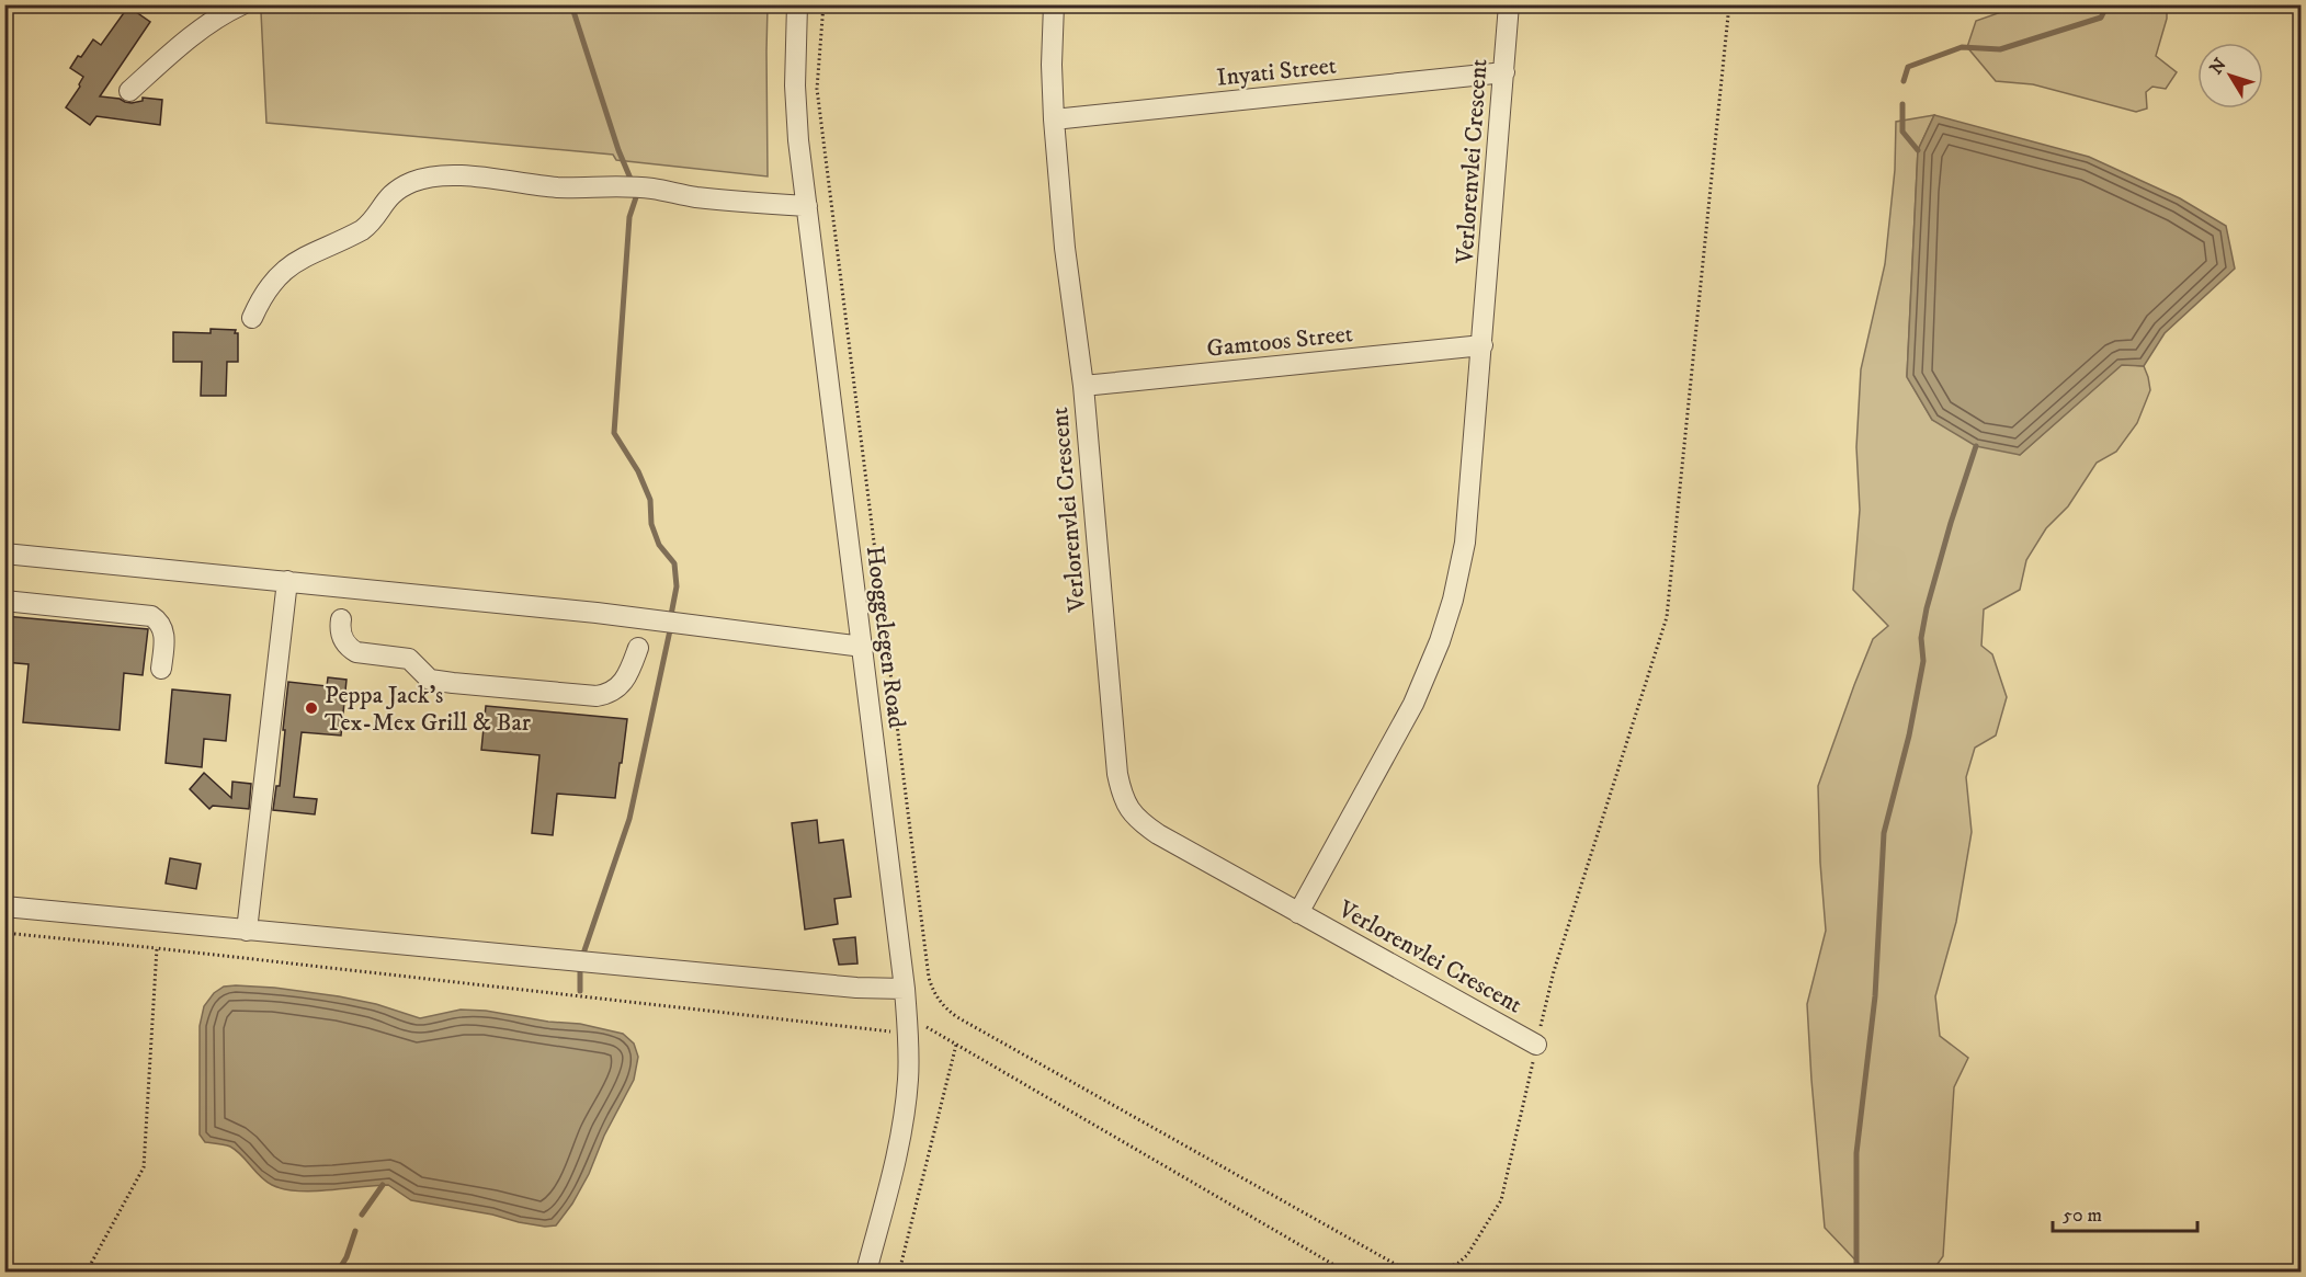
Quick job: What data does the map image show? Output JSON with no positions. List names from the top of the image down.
{
  "streets": {
    "street": [
      "Inyati Street",
      "Verlorenvlei Crescent",
      "Gamtoos Street",
      "Hooggelegen Road"
    ]
  },
  "crossings": [
    ["Inyati Street", "Verlorenvlei Crescent"],
    ["Verlorenvlei Crescent", "Gamtoos Street"]
  ],
  "places": ["Peppa Jack's Tex-Mex Grill & Bar"],
  "scale_bar": "50 m",
  "north": "top left"
}
